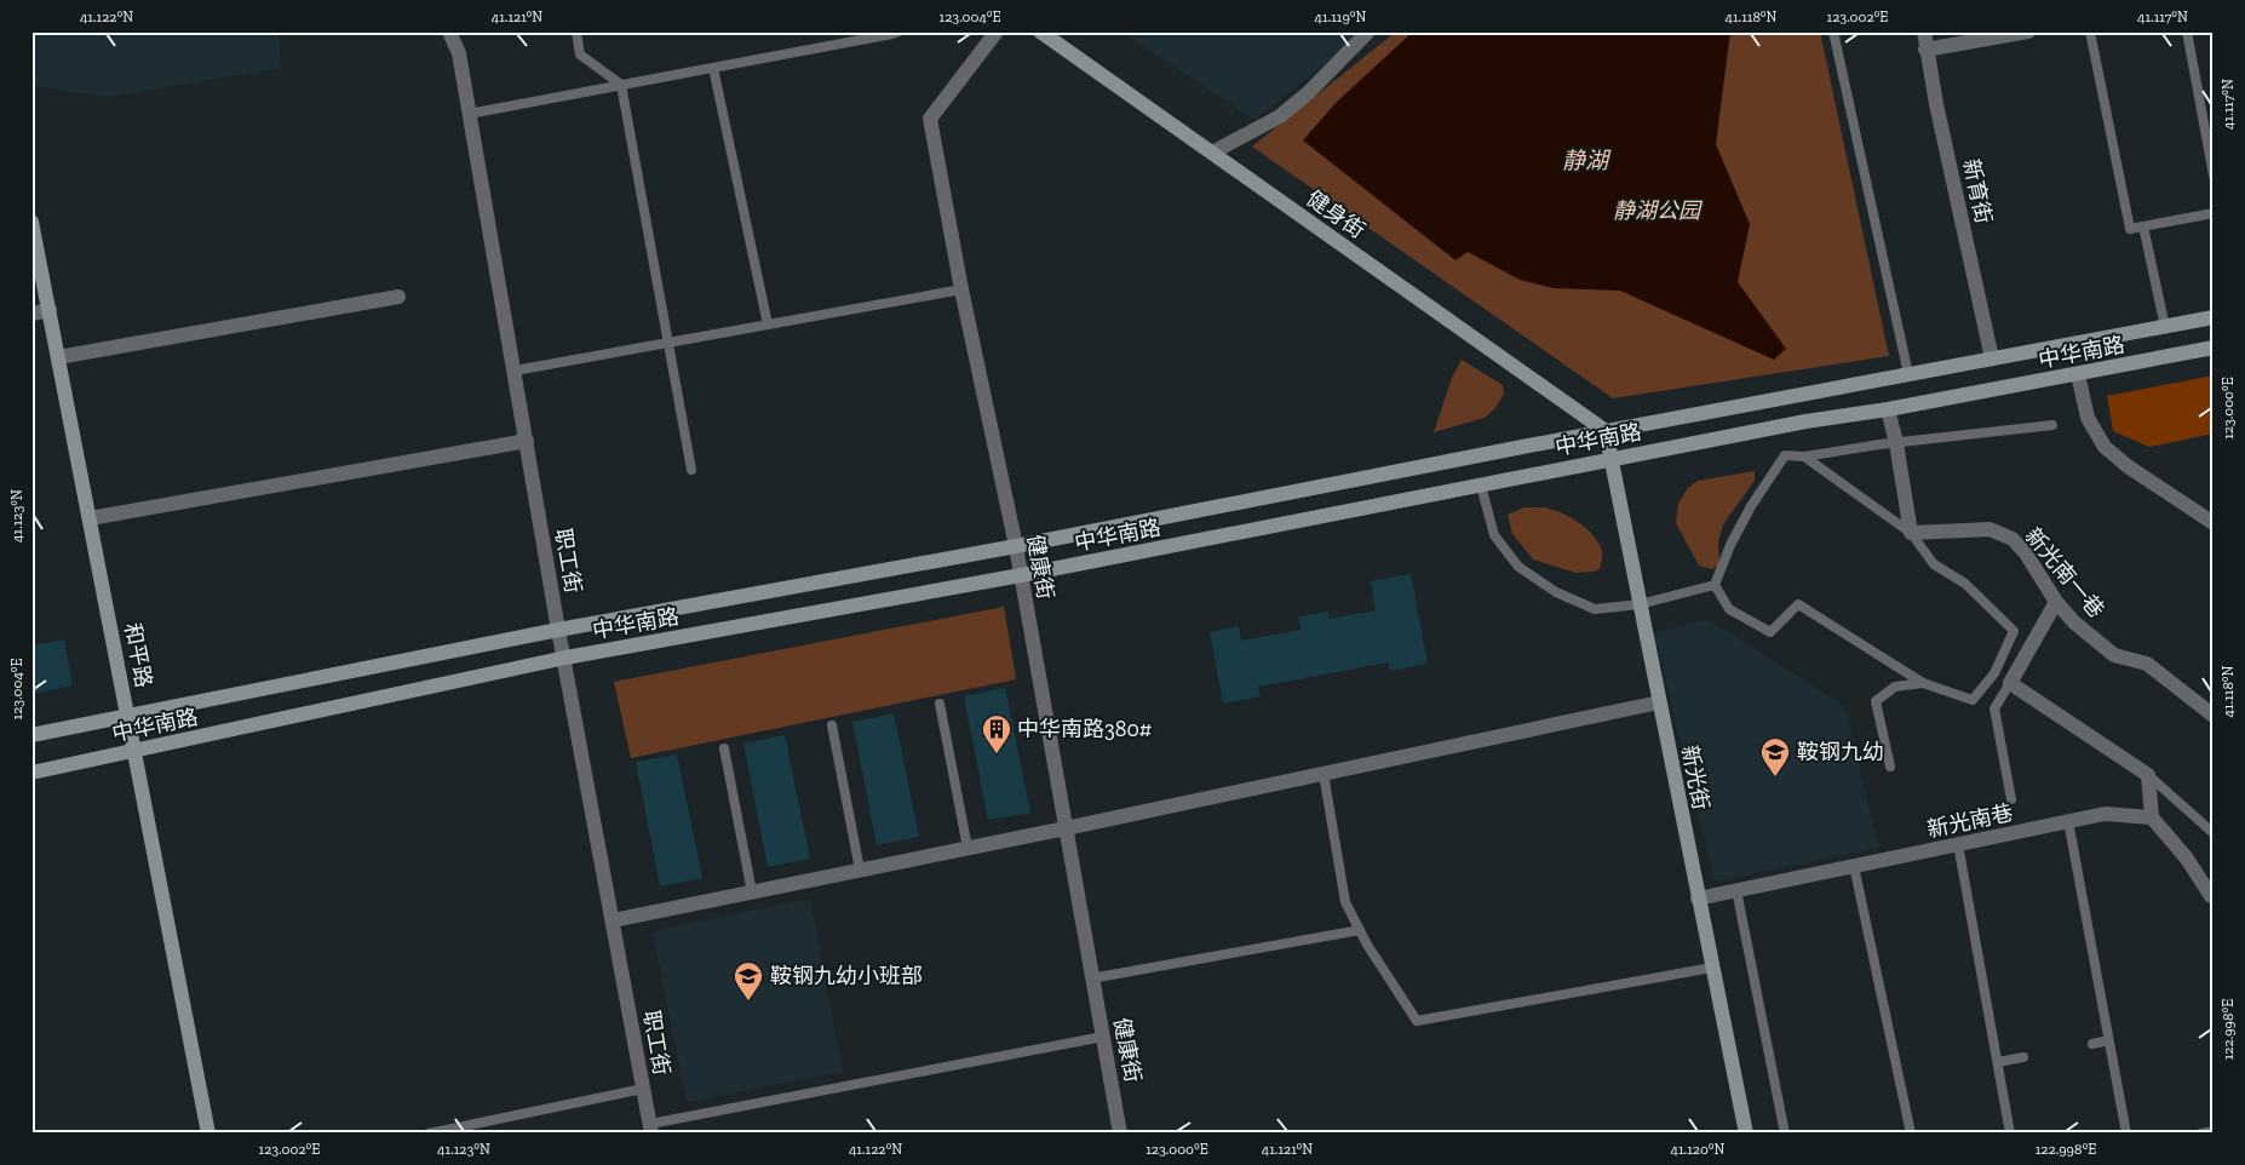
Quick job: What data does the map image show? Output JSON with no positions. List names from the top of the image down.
{
  "streets": {
    "main road": [
      "健身街",
      "中华南路",
      "和平路",
      "新光街"
    ],
    "street": [
      "新育街",
      "职工街",
      "健康街",
      "新光南一巷",
      "新光南巷"
    ]
  },
  "crossings": [
    ["新育街", "中华南路"],
    ["健身街", "中华南路"],
    ["健身街", "新光街"],
    ["中华南路", "职工街"],
    ["中华南路", "健康街"],
    ["中华南路", "和平路"],
    ["中华南路", "新光街"],
    ["新光街", "新光南巷"]
  ],
  "water": ["静湖"],
  "parks": ["静湖公园"],
  "places": {
    "building": ["中华南路380#"],
    "school or university": ["鞍钢九幼", "鞍钢九幼小班部"]
  },
  "coordinates": [
    "41.122°N",
    "41.121°N",
    "123.004°E",
    "41.119°N",
    "41.118°N",
    "123.002°E",
    "41.117°N",
    "123.000°E",
    "41.123°N",
    "122.998°E",
    "41.120°N"
  ]
}
